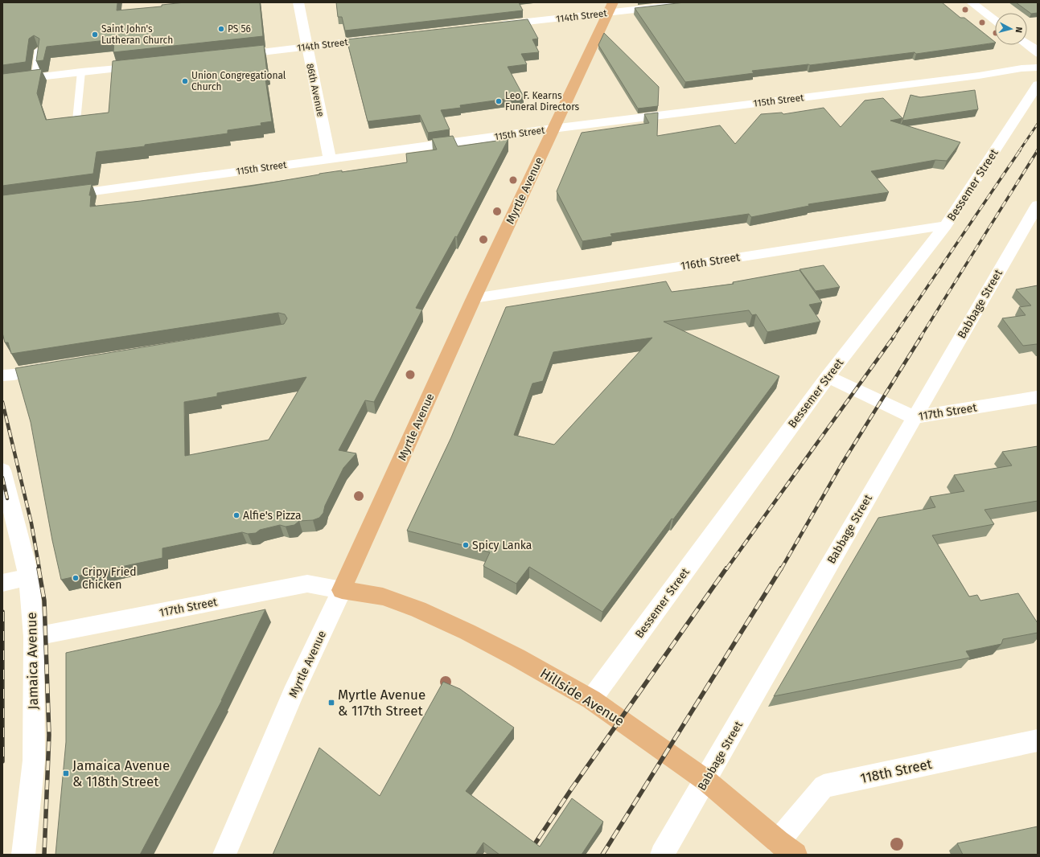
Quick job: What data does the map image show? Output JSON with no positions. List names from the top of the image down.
{
  "streets": {
    "main road": ["Myrtle Avenue", "Hillside Avenue"],
    "street": [
      "114th Street",
      "86th Avenue",
      "115th Street",
      "Bessemer Street",
      "116th Street",
      "Babbage Street",
      "117th Street",
      "Jamaica Avenue",
      "118th Street"
    ]
  },
  "crossings": [
    ["114th Street", "86th Avenue"],
    ["114th Street", "Myrtle Avenue"],
    ["86th Avenue", "115th Street"],
    ["115th Street", "Myrtle Avenue"],
    ["Bessemer Street", "116th Street"],
    ["Bessemer Street", "117th Street"],
    ["Bessemer Street", "Hillside Avenue"],
    ["Myrtle Avenue", "116th Street"],
    ["Myrtle Avenue", "117th Street"],
    ["Myrtle Avenue", "Hillside Avenue"],
    ["Babbage Street", "117th Street"],
    ["Babbage Street", "Hillside Avenue"],
    ["117th Street", "Jamaica Avenue"],
    ["117th Street", "Hillside Avenue"],
    ["Hillside Avenue", "118th Street"]
  ],
  "places": {
    "other": [
      "PS 56",
      "Saint John's Lutheran Church",
      "Union Congregational Church",
      "Leo F. Kearns Funeral Directors",
      "Alfie's Pizza",
      "Spicy Lanka",
      "Cripy Fried Chicken"
    ],
    "transit": ["Myrtle Avenue & 117th Street", "Jamaica Avenue & 118th Street"]
  },
  "north": "right"
}
